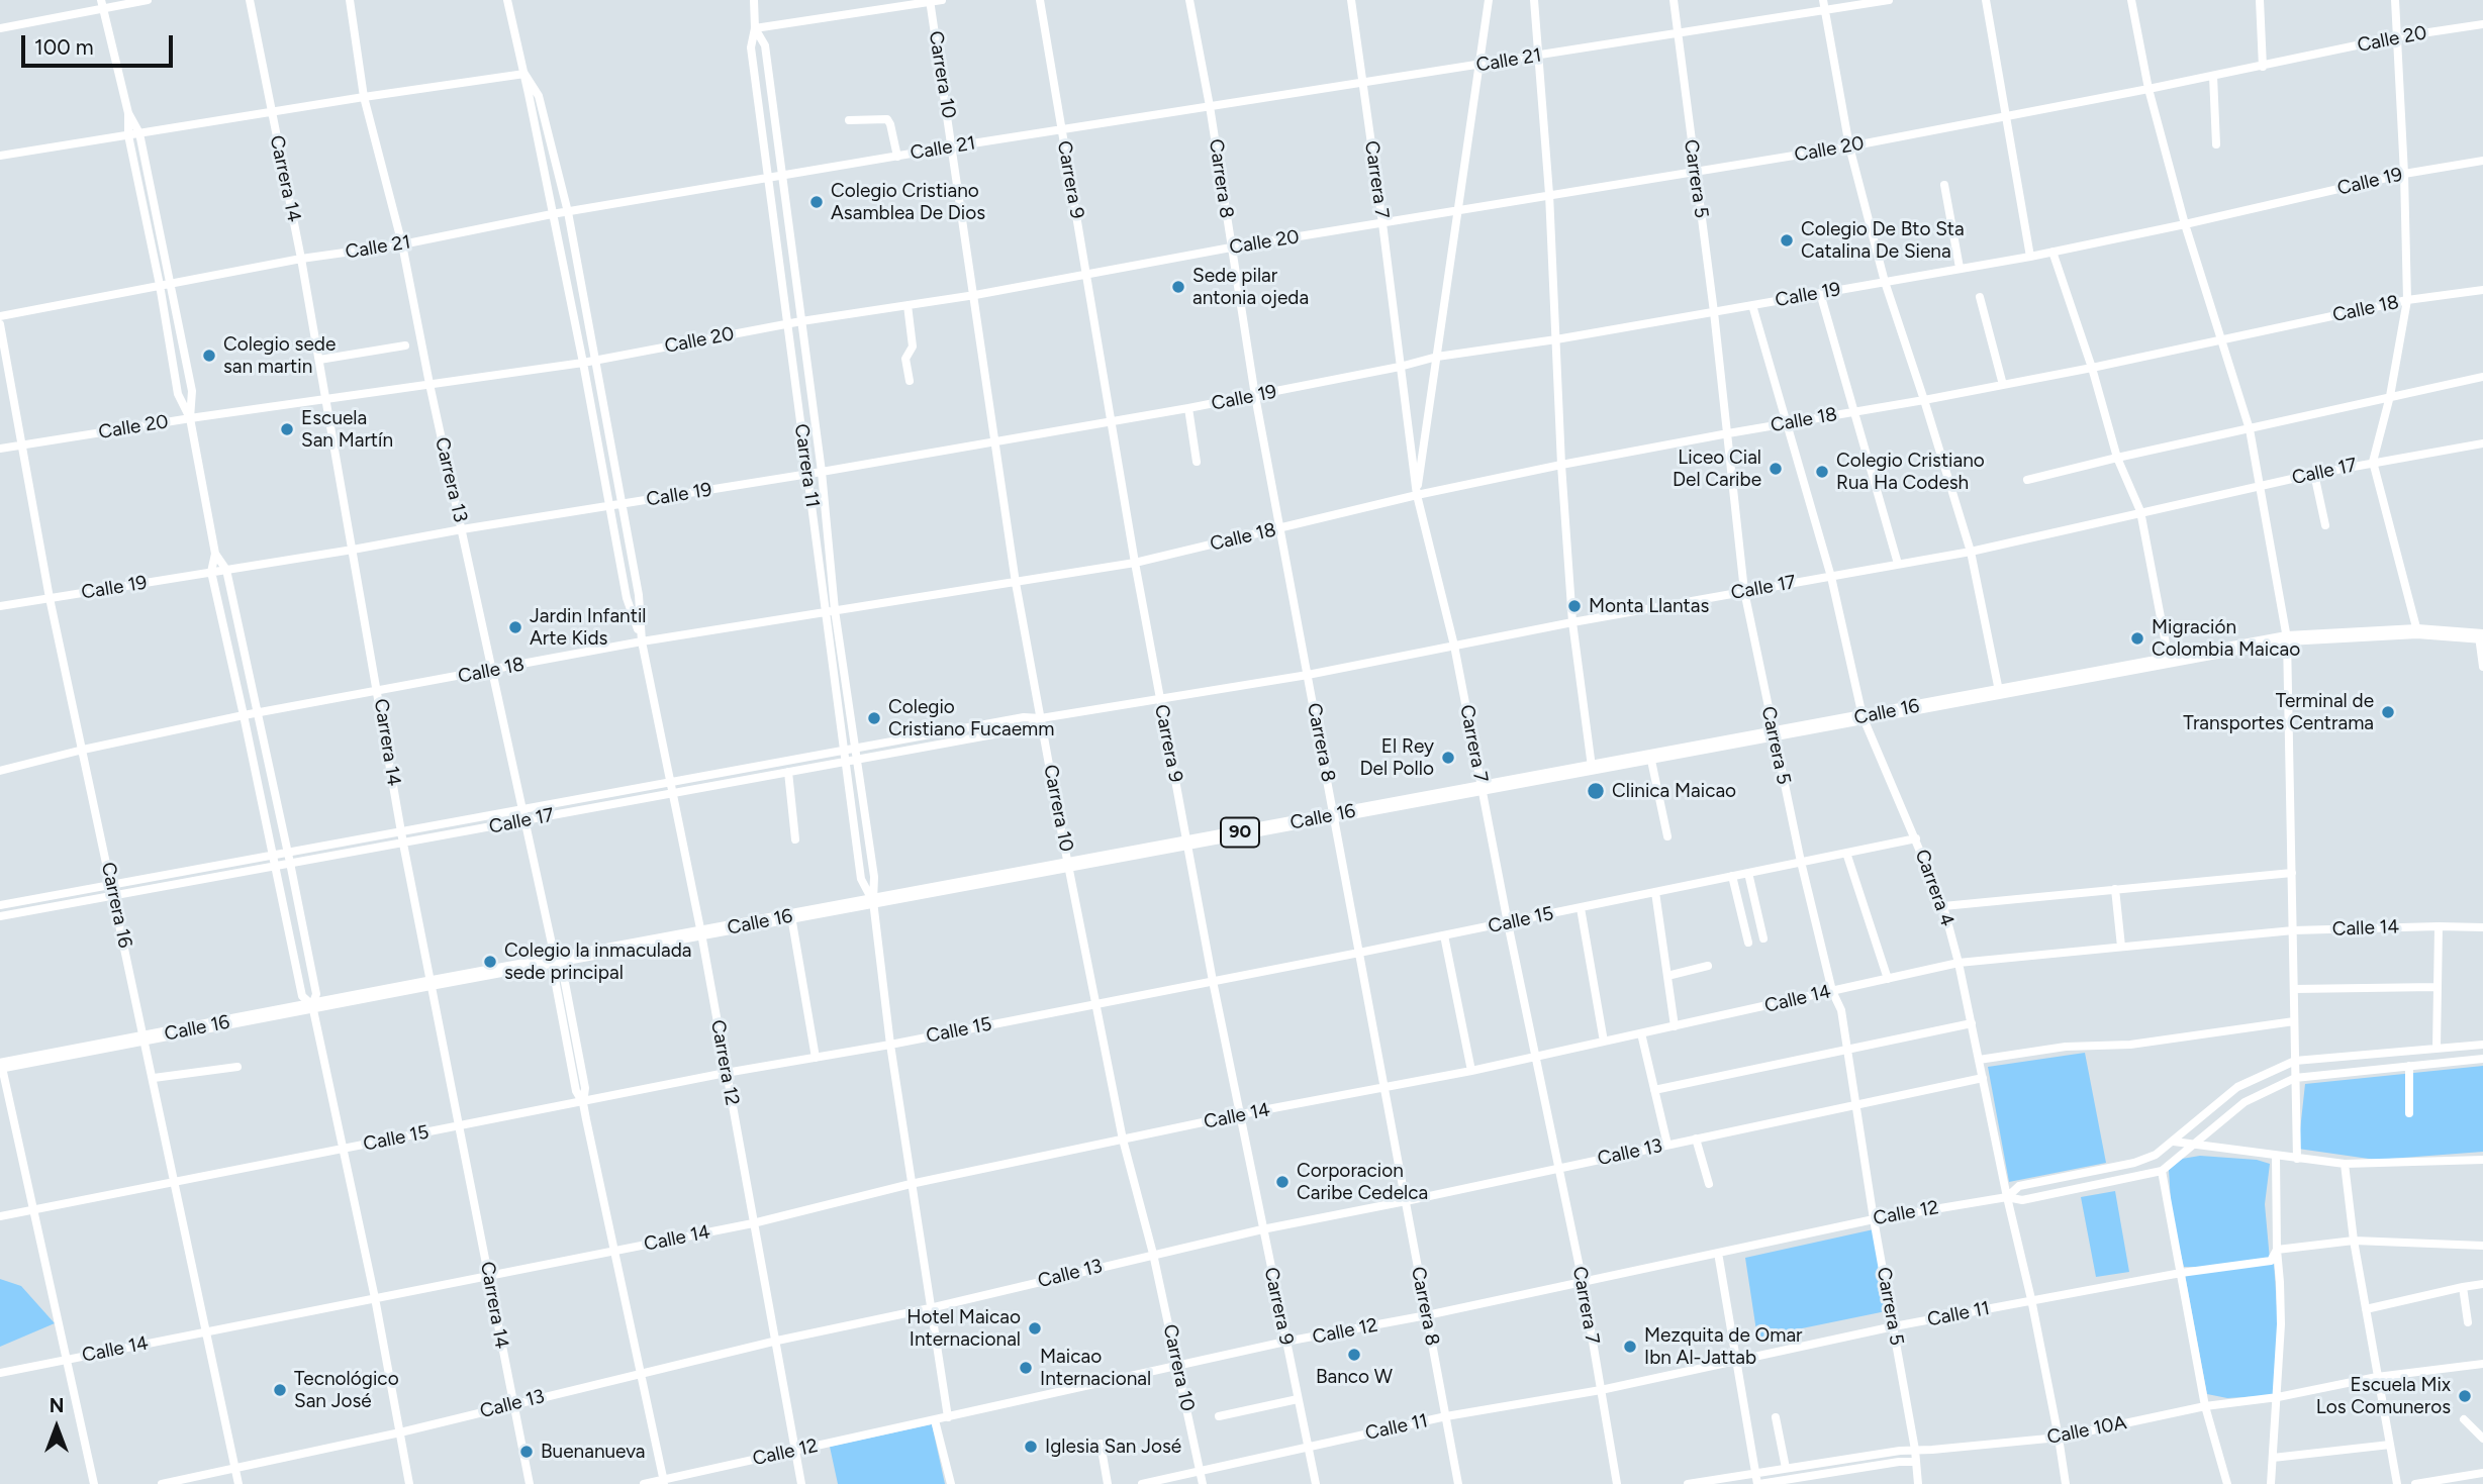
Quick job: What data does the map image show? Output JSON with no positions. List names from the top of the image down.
{
  "streets": {
    "highway": ["Calle 16", "90"],
    "street": [
      "Calle 20",
      "Calle 21",
      "Carrera 10",
      "Carrera 14",
      "Carrera 8",
      "Carrera 5",
      "Carrera 9",
      "Carrera 7",
      "Calle 19",
      "Calle 18",
      "Carrera 11",
      "Calle 17",
      "Carrera 13",
      "Carrera 4",
      "Carrera 16",
      "Calle 15",
      "Calle 14",
      "Carrera 12",
      "Calle 13",
      "Calle 12",
      "Calle 11",
      "Calle 10A"
    ]
  },
  "crossings": [
    ["Calle 20", "Carrera 10"],
    ["Calle 20", "Carrera 14"],
    ["Calle 20", "Carrera 8"],
    ["Calle 20", "Carrera 5"],
    ["Calle 20", "Carrera 9"],
    ["Calle 20", "Carrera 7"],
    ["Calle 20", "Carrera 11"],
    ["Calle 20", "Carrera 13"],
    ["Calle 20", "Carrera 16"],
    ["Calle 20", "Carrera 12"],
    ["Calle 21", "Carrera 10"],
    ["Calle 21", "Carrera 14"],
    ["Calle 21", "Carrera 8"],
    ["Calle 21", "Carrera 5"],
    ["Calle 21", "Carrera 9"],
    ["Calle 21", "Carrera 7"],
    ["Calle 21", "Carrera 11"],
    ["Calle 21", "Carrera 13"],
    ["Calle 21", "Carrera 12"],
    ["Carrera 10", "Calle 19"],
    ["Carrera 10", "Calle 18"],
    ["Carrera 10", "Calle 17"],
    ["Carrera 10", "Calle 16"],
    ["Carrera 10", "Calle 15"],
    ["Carrera 10", "Calle 14"],
    ["Carrera 10", "Calle 13"],
    ["Carrera 10", "Calle 12"],
    ["Carrera 10", "Calle 11"],
    ["Carrera 14", "Calle 19"],
    ["Carrera 14", "Calle 18"],
    ["Carrera 14", "Calle 17"],
    ["Carrera 14", "Calle 16"],
    ["Carrera 14", "Calle 15"],
    ["Carrera 14", "Calle 14"],
    ["Carrera 14", "Calle 13"],
    ["Carrera 8", "Calle 19"],
    ["Carrera 8", "Calle 18"],
    ["Carrera 8", "Calle 17"],
    ["Carrera 8", "Calle 16"],
    ["Carrera 8", "Calle 15"],
    ["Carrera 8", "Calle 14"],
    ["Carrera 8", "Calle 13"],
    ["Carrera 8", "Calle 12"],
    ["Carrera 8", "Calle 11"],
    ["Carrera 5", "Calle 19"],
    ["Carrera 5", "Calle 18"],
    ["Carrera 5", "Calle 17"],
    ["Carrera 5", "Calle 16"],
    ["Carrera 5", "Calle 15"],
    ["Carrera 5", "Calle 14"],
    ["Carrera 5", "Calle 13"],
    ["Carrera 5", "Calle 12"],
    ["Carrera 5", "Calle 11"],
    ["Carrera 5", "Calle 10A"],
    ["Carrera 9", "Calle 19"],
    ["Carrera 9", "Calle 18"],
    ["Carrera 9", "Calle 17"],
    ["Carrera 9", "Calle 16"],
    ["Carrera 9", "Calle 15"],
    ["Carrera 9", "Calle 14"],
    ["Carrera 9", "Calle 13"],
    ["Carrera 9", "Calle 12"],
    ["Carrera 9", "Calle 11"],
    ["Carrera 7", "Calle 19"],
    ["Carrera 7", "Calle 18"],
    ["Carrera 7", "Calle 17"],
    ["Carrera 7", "Calle 16"],
    ["Carrera 7", "Calle 15"],
    ["Carrera 7", "Calle 14"],
    ["Carrera 7", "Calle 13"],
    ["Carrera 7", "Calle 12"],
    ["Carrera 7", "Calle 11"],
    ["Calle 19", "Carrera 11"],
    ["Calle 19", "Carrera 13"],
    ["Calle 19", "Carrera 4"],
    ["Calle 19", "Carrera 16"],
    ["Calle 19", "Carrera 12"],
    ["Calle 18", "Carrera 11"],
    ["Calle 18", "Carrera 13"],
    ["Calle 18", "Carrera 4"],
    ["Calle 18", "Carrera 16"],
    ["Calle 18", "Carrera 12"],
    ["Carrera 11", "Calle 17"],
    ["Carrera 11", "Calle 16"],
    ["Carrera 11", "Calle 15"],
    ["Carrera 11", "Calle 14"],
    ["Carrera 11", "Calle 13"],
    ["Carrera 11", "Calle 12"],
    ["Calle 17", "Carrera 13"],
    ["Calle 17", "Carrera 4"],
    ["Calle 17", "Carrera 16"],
    ["Calle 17", "Carrera 12"],
    ["Carrera 13", "Calle 16"],
    ["Carrera 13", "Calle 15"],
    ["Carrera 13", "Calle 14"],
    ["Carrera 13", "Calle 13"],
    ["Carrera 13", "Calle 12"],
    ["Calle 16", "Carrera 4"],
    ["Calle 16", "Carrera 16"],
    ["Calle 16", "Carrera 12"],
    ["Carrera 4", "Calle 15"],
    ["Carrera 4", "Calle 14"],
    ["Carrera 4", "Calle 13"],
    ["Carrera 4", "Calle 12"],
    ["Carrera 4", "Calle 11"],
    ["Carrera 4", "Calle 10A"],
    ["Carrera 16", "Calle 15"],
    ["Carrera 16", "Calle 14"],
    ["Carrera 16", "Calle 13"],
    ["Calle 15", "Carrera 12"],
    ["Calle 14", "Carrera 12"],
    ["Carrera 12", "Calle 13"],
    ["Carrera 12", "Calle 12"]
  ],
  "places": [
    "Colegio Cristiano Asamblea De Dios",
    "Colegio De Bto Sta Catalina De Siena",
    "Sede pilar antonia ojeda",
    "Colegio sede san martin",
    "Escuela San Martín",
    "Liceo Cial Del Caribe",
    "Colegio Cristiano Rua Ha Codesh",
    "Monta Llantas",
    "Jardin Infantil Arte Kids",
    "Migración Colombia Maicao",
    "Terminal de Transportes Centrama",
    "Colegio Cristiano Fucaemm",
    "El Rey Del Pollo",
    "Clinica Maicao",
    "Colegio la inmaculada sede principal",
    "Corporacion Caribe Cedelca",
    "Hotel Maicao Internacional",
    "Mezquita de Omar Ibn Al-Jattab",
    "Banco W",
    "Maicao Internacional",
    "Tecnológico San José",
    "Escuela Mix Los Comuneros",
    "Iglesia San José",
    "Buenanueva"
  ],
  "scale_bar": "100 m",
  "north": "top"
}
